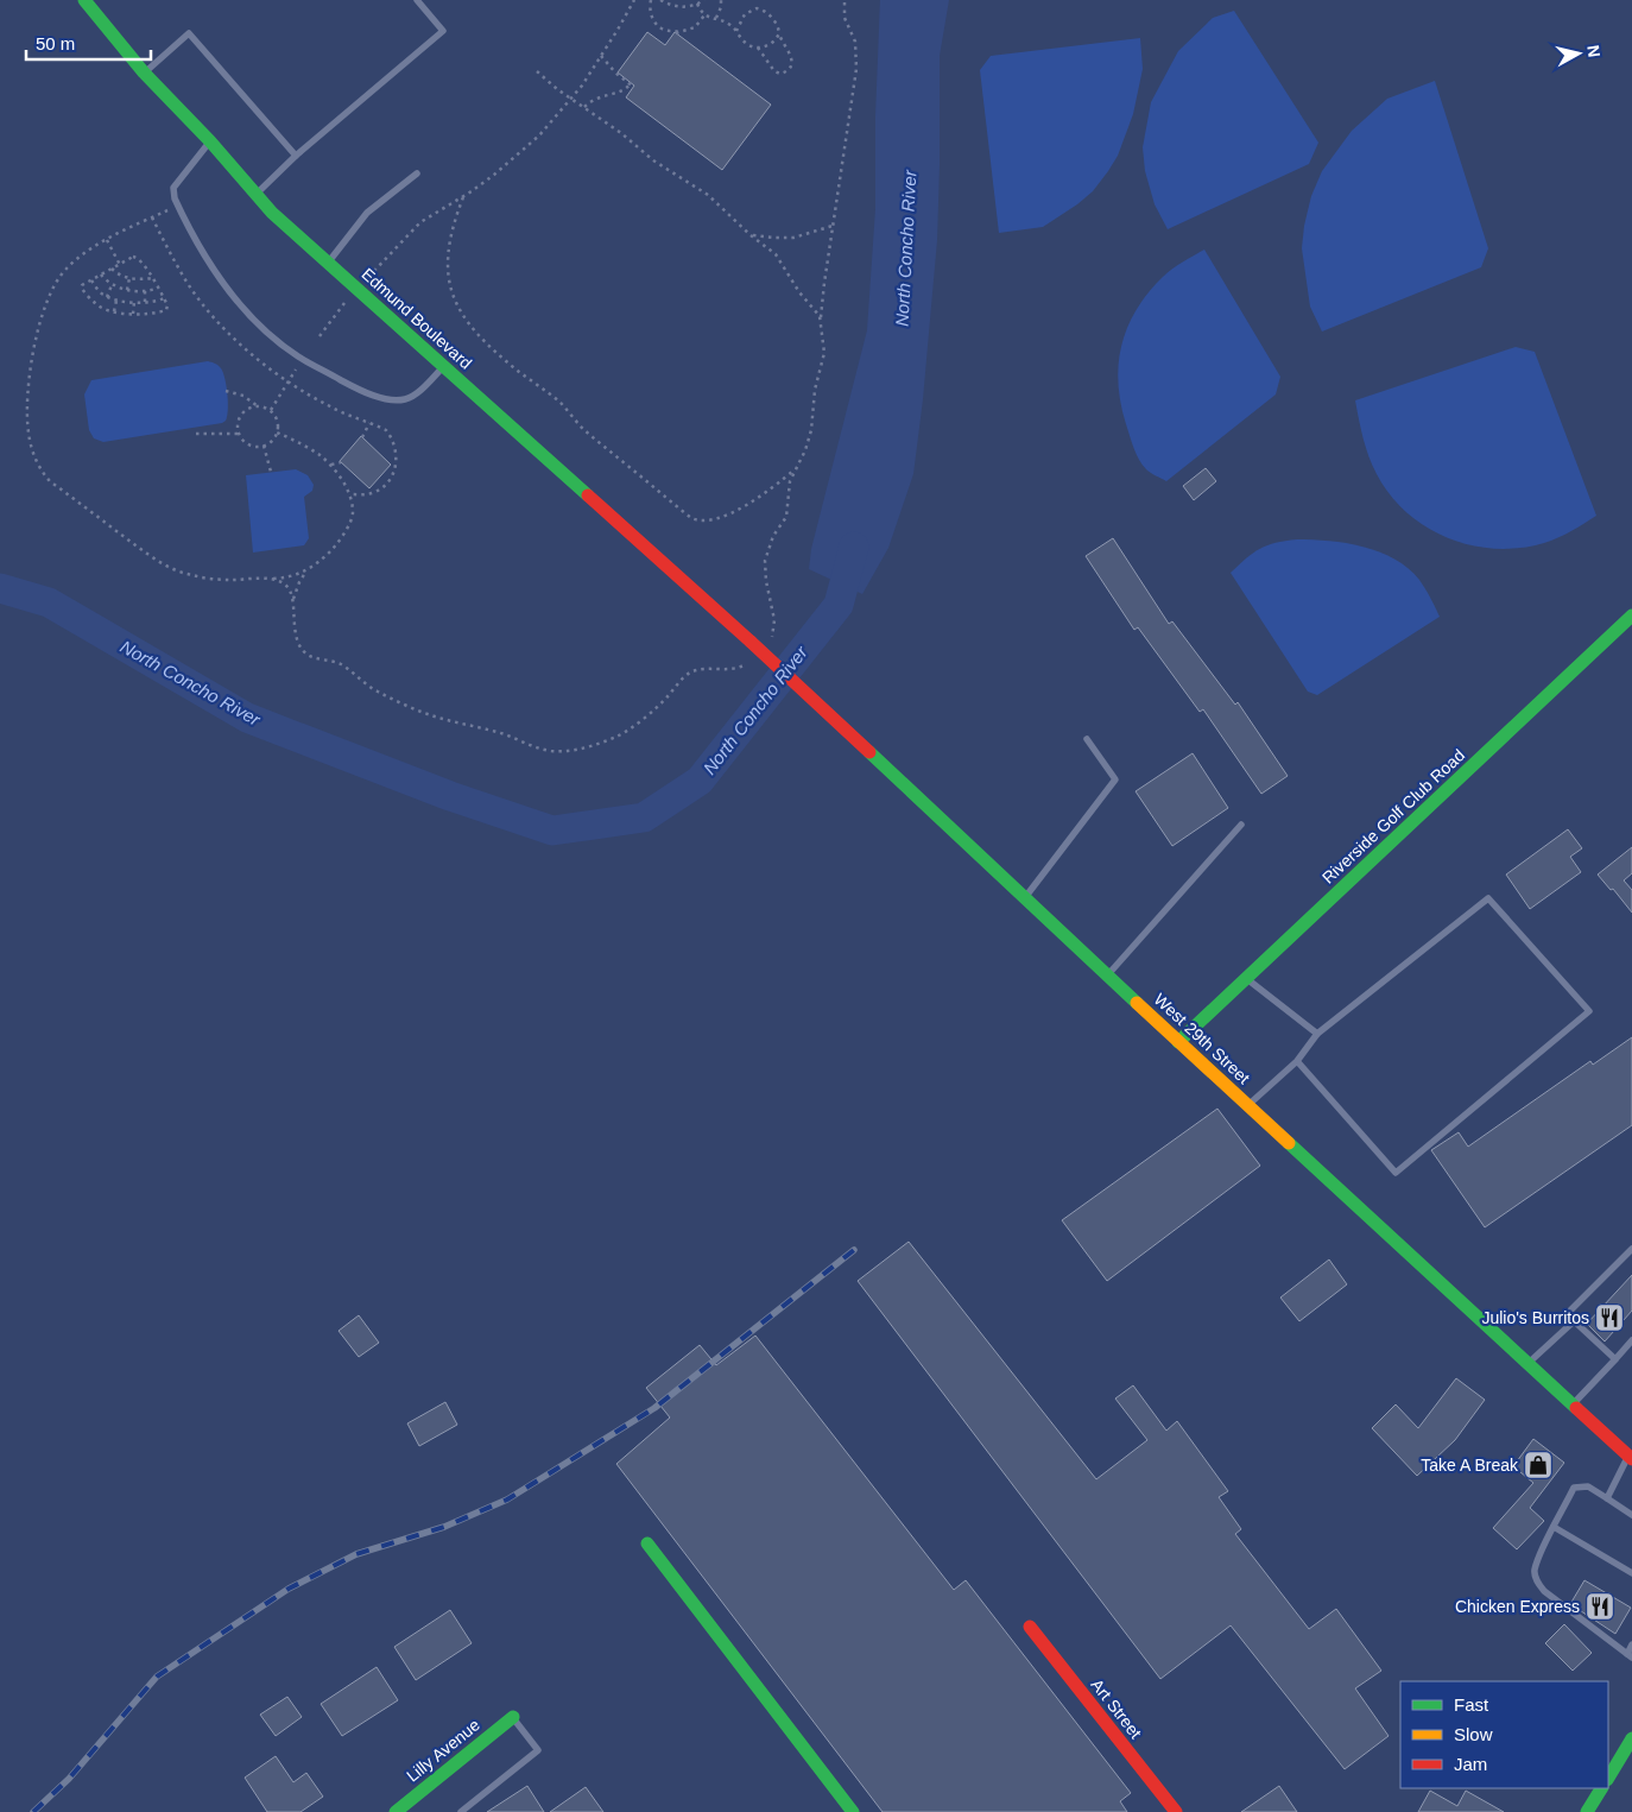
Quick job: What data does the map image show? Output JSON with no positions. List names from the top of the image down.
{
  "streets": {
    "main road": [
      "Edmund Boulevard",
      "Riverside Golf Club Road",
      "West 29th Street",
      "Art Street",
      "Lilly Avenue"
    ]
  },
  "crossings": [
    ["Edmund Boulevard", "West 29th Street"],
    ["Riverside Golf Club Road", "West 29th Street"]
  ],
  "water": ["North Concho River"],
  "places": {
    "restaurant": ["Julio's Burritos", "Chicken Express"],
    "shop": ["Take A Break"]
  },
  "legend": ["Fast", "Slow", "Jam"],
  "scale_bar": "50 m",
  "north": "right"
}
